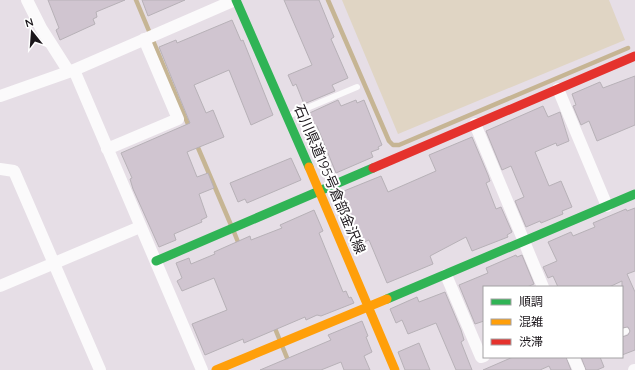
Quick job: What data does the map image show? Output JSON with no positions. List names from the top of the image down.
{
  "streets": {
    "street": ["石川県道195号倉部金沢線"]
  },
  "legend": ["順調", "混雑", "渋滞"],
  "north": "top"
}
